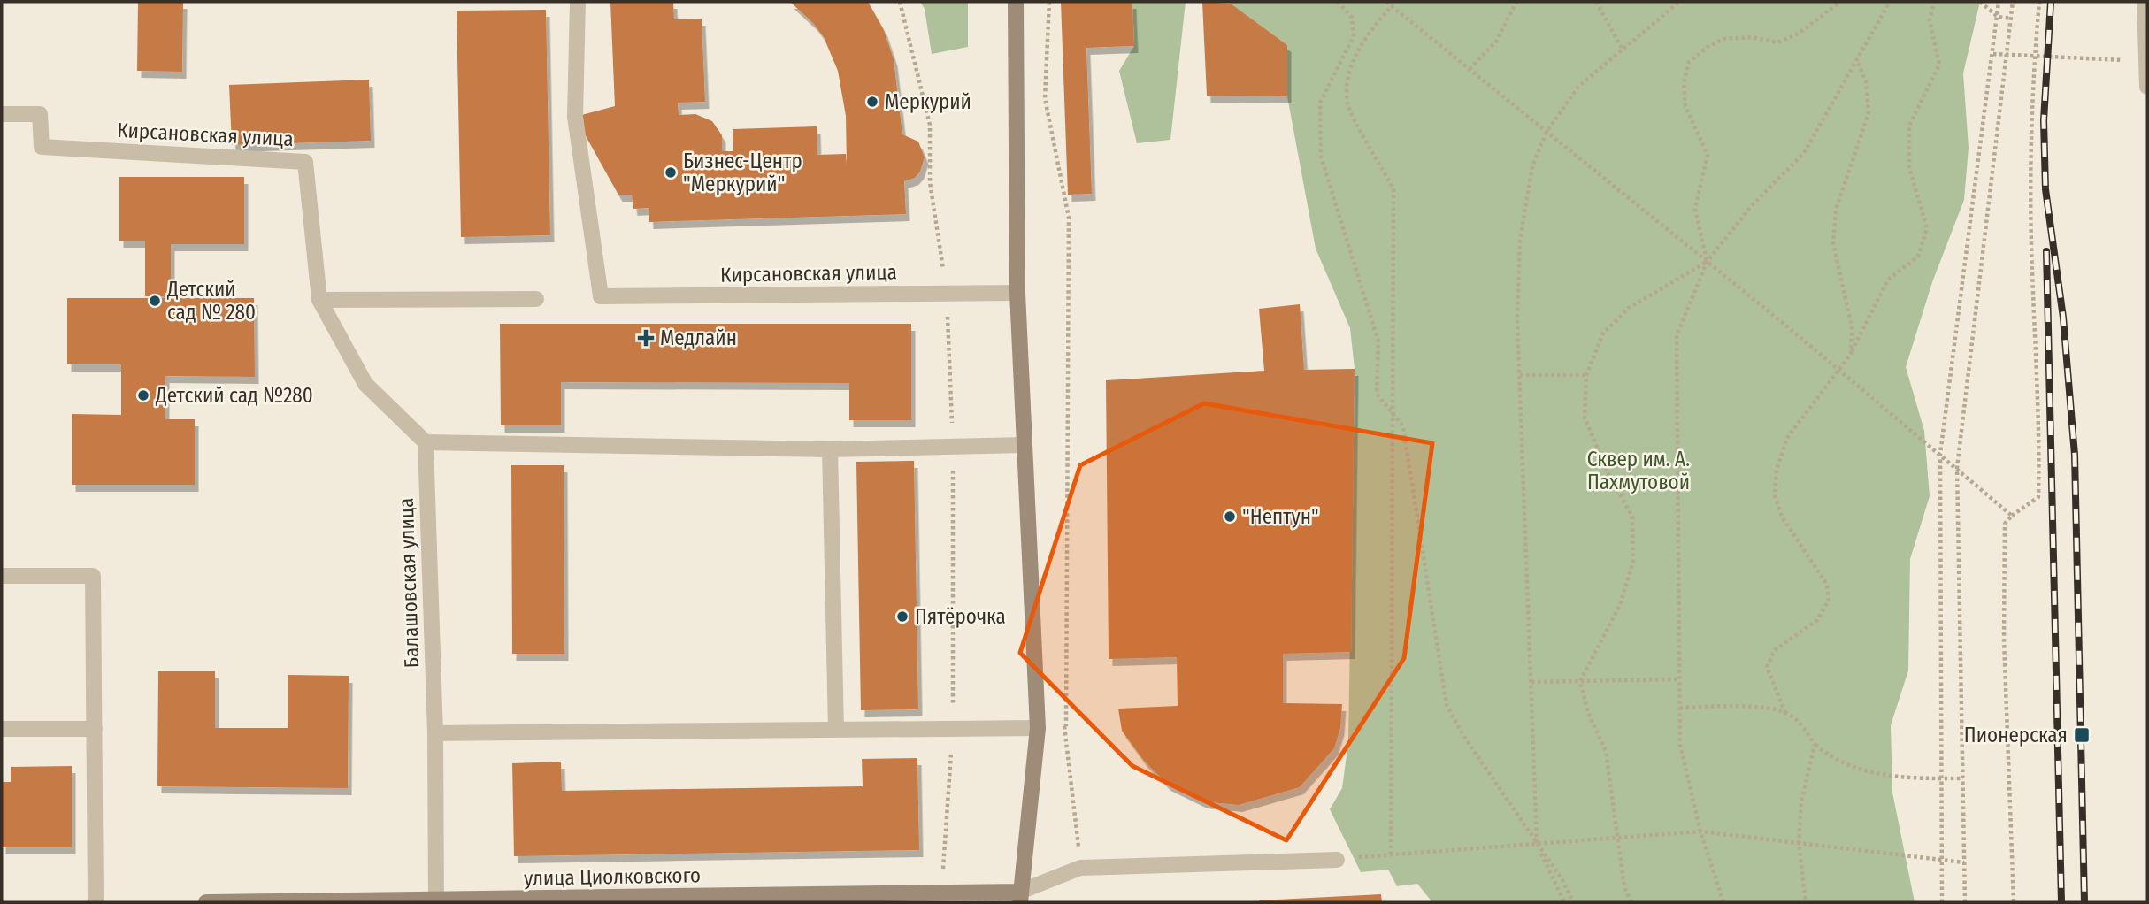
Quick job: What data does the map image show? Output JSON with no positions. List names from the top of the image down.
{
  "streets": {
    "main road": ["улица Циолковского"],
    "street": ["Кирсановская улица", "Балашовская улица"]
  },
  "crossings": [
    ["Балашовская улица", "улица Циолковского"]
  ],
  "parks": ["Сквер им. А. Пахмутовой"],
  "places": {
    "other": [
      "Меркурий",
      "Бизнес-Центр \"Меркурий\"",
      "Детский сад № 280",
      "Детский сад №280",
      "\"Нептун\"",
      "Пятёрочка"
    ],
    "health": ["Медлайн"],
    "transit": ["Пионерская"]
  }
}
